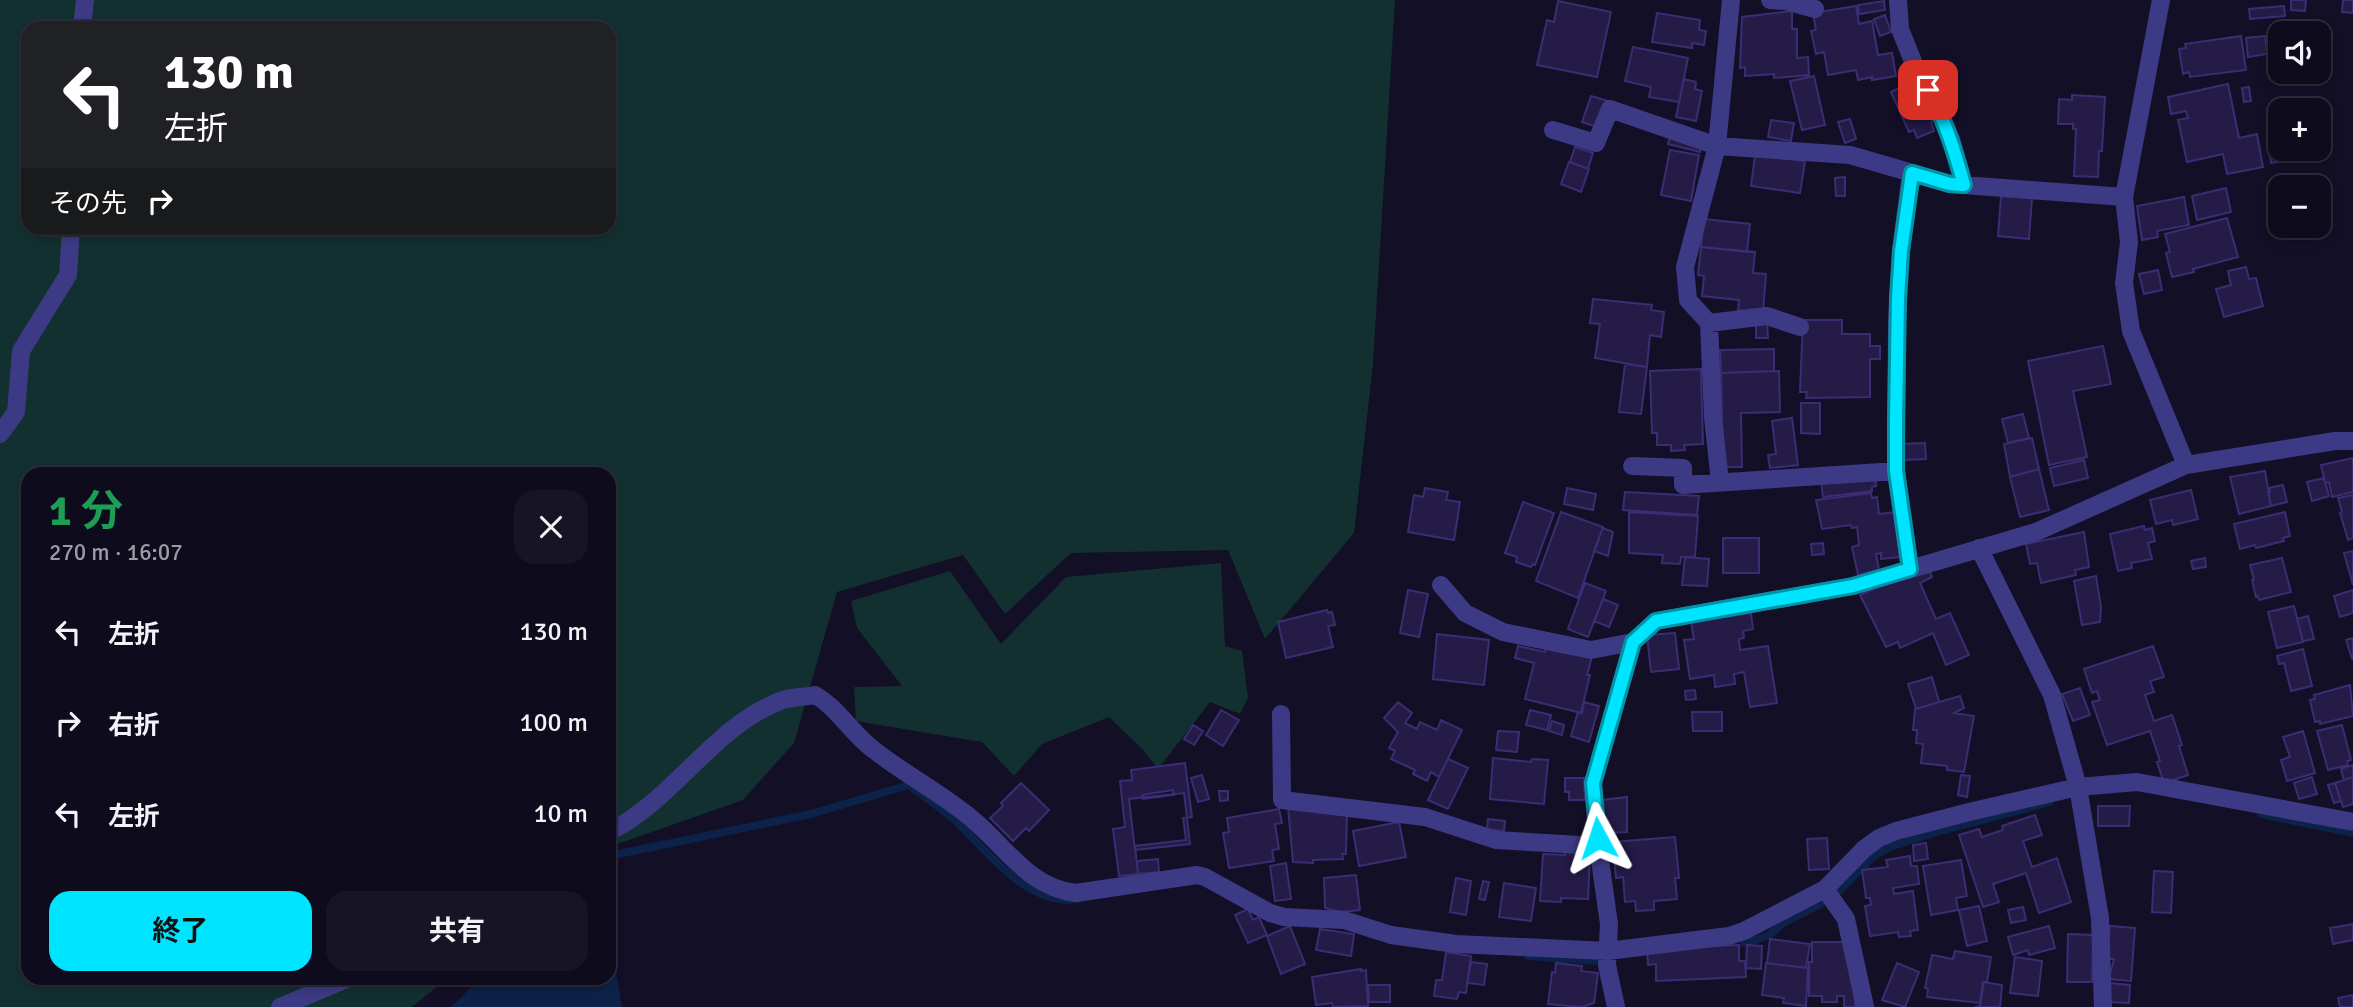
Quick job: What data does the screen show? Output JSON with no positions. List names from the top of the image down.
{
  "page": {
    "map_buttons": ["+", "−"],
    "turn": ["130 m", "左折"],
    "then": "その先",
    "heading": ["1 分", "270 m · 16:07"],
    "list": [
      {
        "name": "左折",
        "value": "130 m"
      },
      {
        "name": "右折",
        "value": "100 m"
      },
      {
        "name": "左折",
        "value": "10 m"
      }
    ],
    "buttons": ["終了", "共有"]
  }
}
